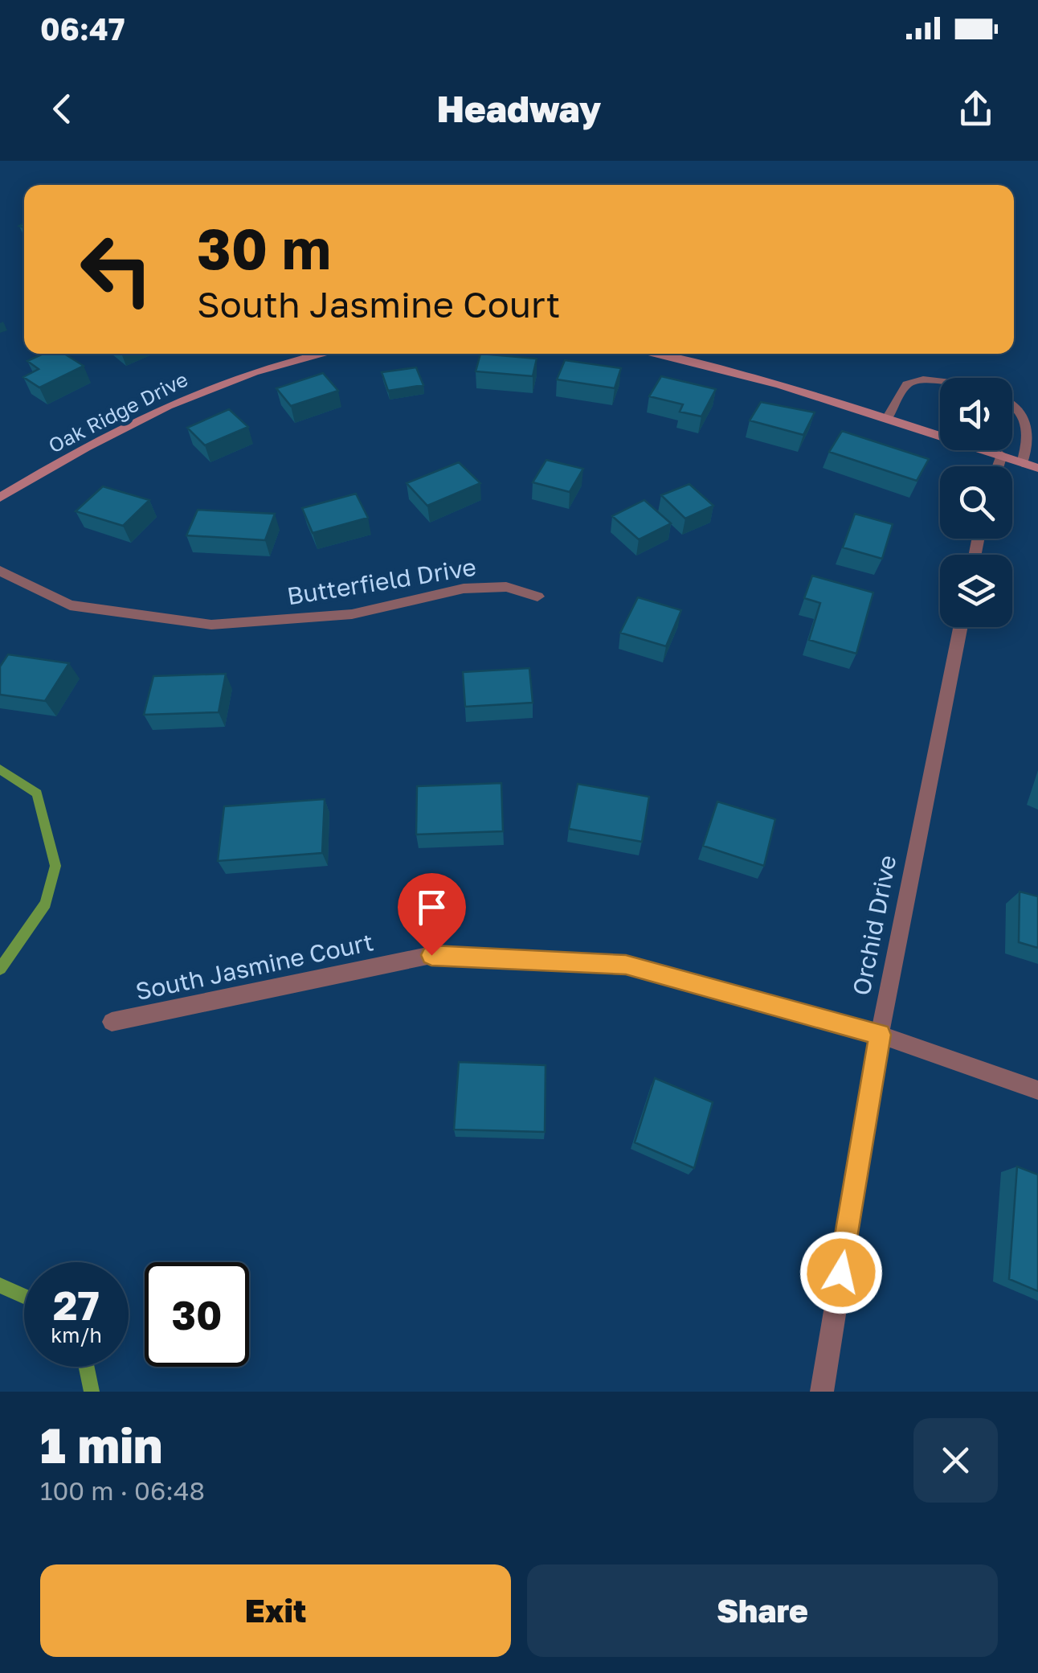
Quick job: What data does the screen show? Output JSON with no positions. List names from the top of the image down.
{
  "streets": {
    "street": [
      "Oak Ridge Drive",
      "Butterfield Drive",
      "Orchid Drive",
      "South Jasmine Court"
    ]
  },
  "crossings": [
    ["Orchid Drive", "South Jasmine Court"]
  ],
  "page": {
    "status": "06:47",
    "header": "Headway",
    "turn": ["30 m", "South Jasmine Court"],
    "speed": "27 km/h",
    "limit": "30",
    "heading": ["1 min", "100 m · 06:48"],
    "buttons": ["Exit", "Share"]
  }
}
